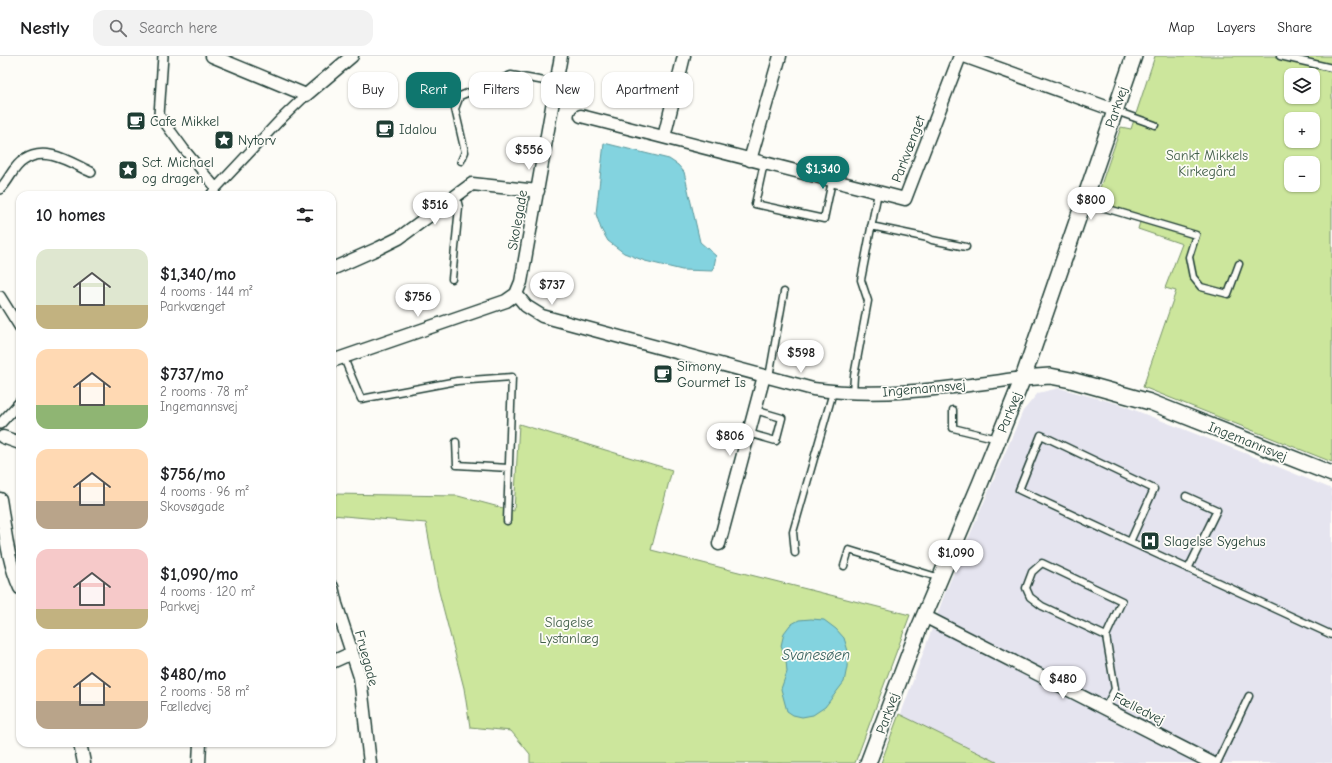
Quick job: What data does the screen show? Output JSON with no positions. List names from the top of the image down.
{
  "streets": {
    "street": [
      "Parkvej",
      "Parkvænget",
      "Skolegade",
      "Ingemannsvej",
      "Fruegade",
      "Fælledvej"
    ]
  },
  "crossings": [
    ["Parkvej", "Ingemannsvej"],
    ["Parkvej", "Fælledvej"],
    ["Skolegade", "Ingemannsvej"]
  ],
  "water": ["Svanesøen"],
  "parks": ["Sankt Mikkels Kirkegård", "Slagelse Lystanlæg"],
  "places": {
    "cafe": ["Cafe Mikkel", "Idalou", "Simony Gourmet Is"],
    "place": ["Nytorv", "Sct. Michael og dragen"],
    "hospital": ["Slagelse Sygehus"]
  },
  "page": {
    "header": "Nestly",
    "search": "Search here",
    "nav": ["Map", "Layers", "Share"],
    "map_buttons": ["+", "−"],
    "chip": [
      "Buy",
      "Rent",
      "Filters",
      "New",
      "Apartment"
    ],
    "price": [
      "$556",
      "$1,340",
      "$800",
      "$516",
      "$737",
      "$756",
      "$598",
      "$806",
      "$1,090",
      "$480"
    ],
    "heading": "10 homes",
    "list": [
      {
        "name": "$1,340/mo",
        "note": "4 rooms · 144 m² · Parkvænget"
      },
      {
        "name": "$737/mo",
        "note": "2 rooms · 78 m² · Ingemannsvej"
      },
      {
        "name": "$756/mo",
        "note": "4 rooms · 96 m² · Skovsøgade"
      },
      {
        "name": "$1,090/mo",
        "note": "4 rooms · 120 m² · Parkvej"
      },
      {
        "name": "$480/mo",
        "note": "2 rooms · 58 m² · Fælledvej"
      }
    ]
  }
}
